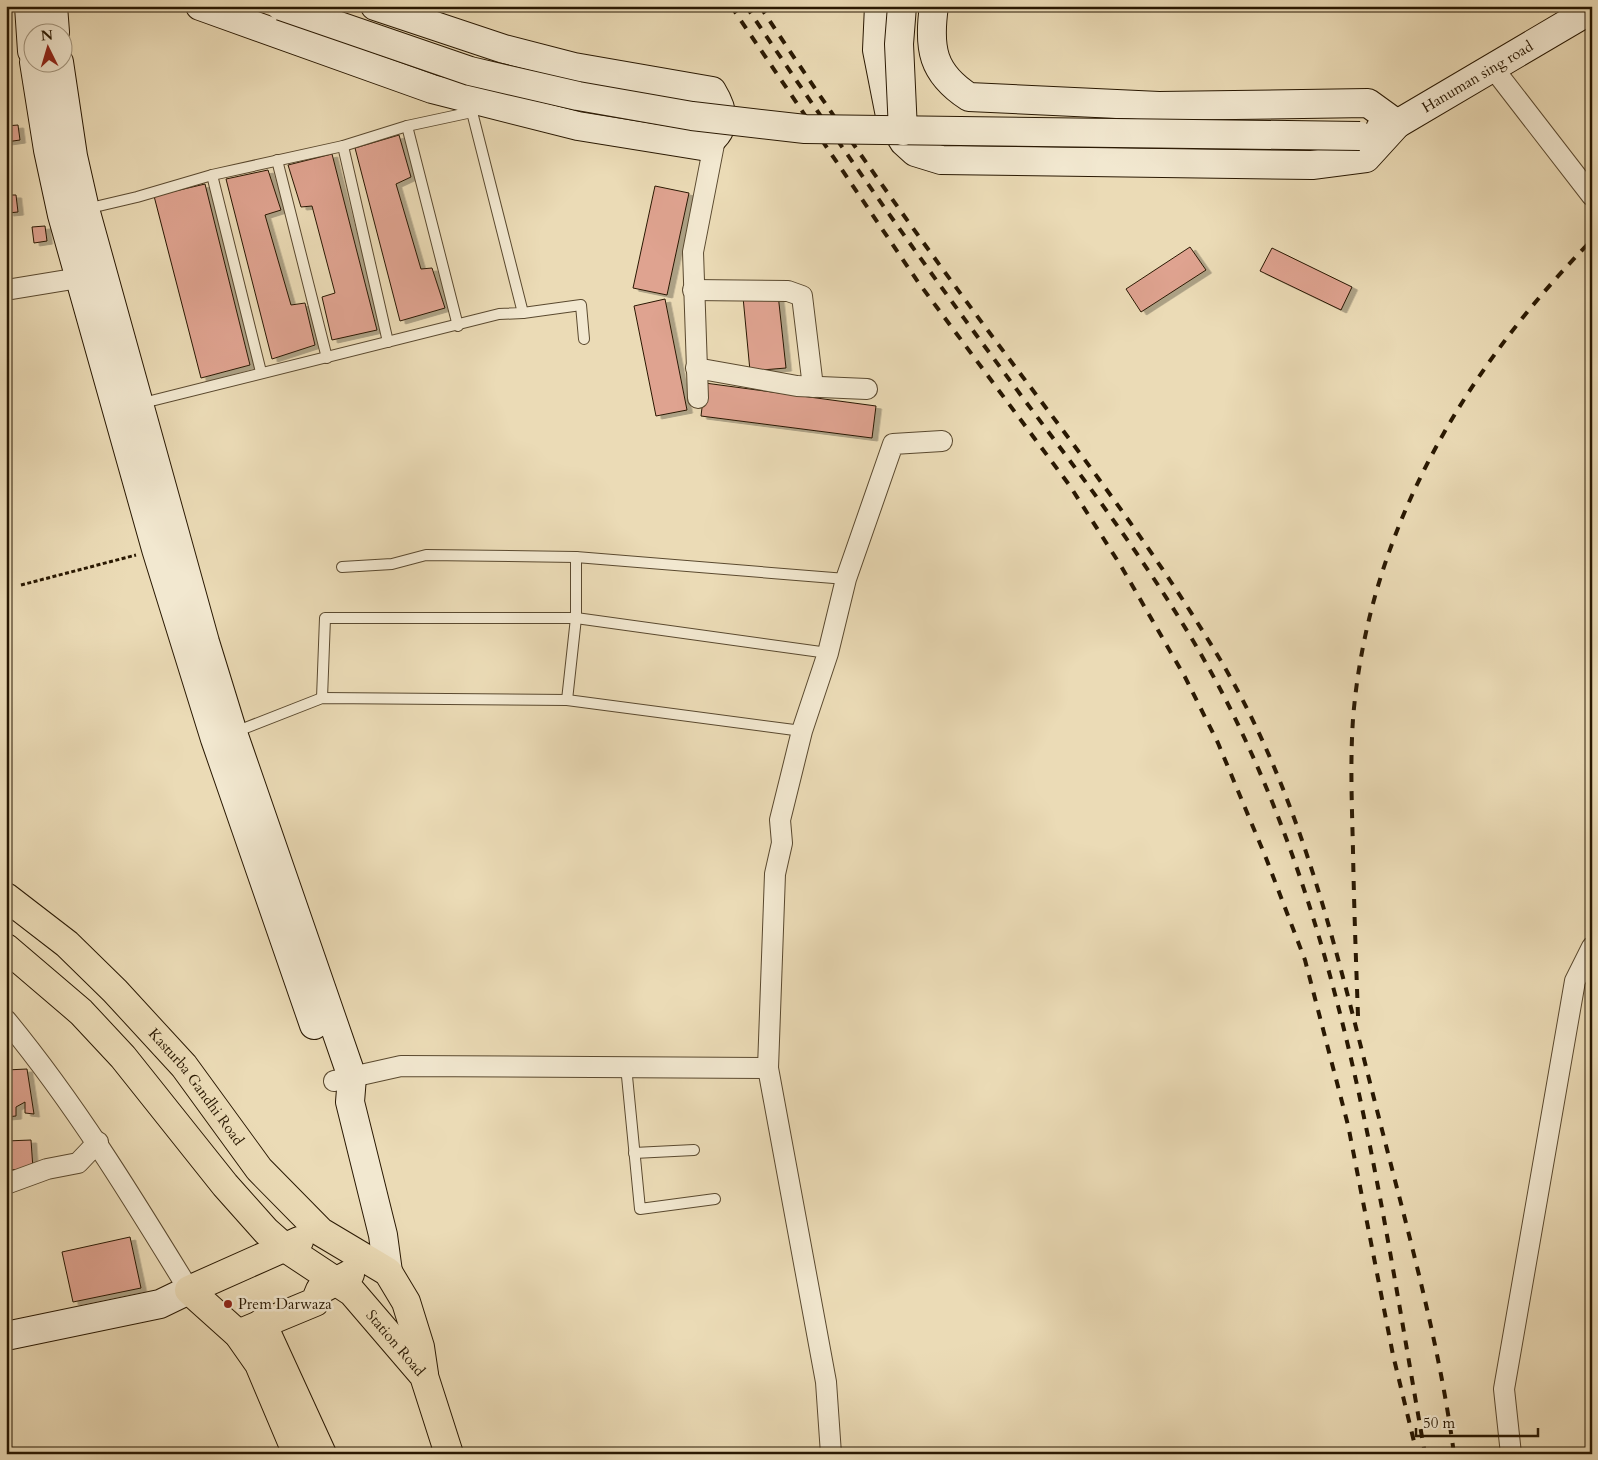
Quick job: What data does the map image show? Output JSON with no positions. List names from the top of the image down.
{
  "streets": {
    "main road": ["Kasturba Gandhi Road", "Station Road"],
    "street": ["Hanuman sing road"]
  },
  "places": ["Prem Darwaza"],
  "scale_bar": "50 m",
  "north": "top"
}
